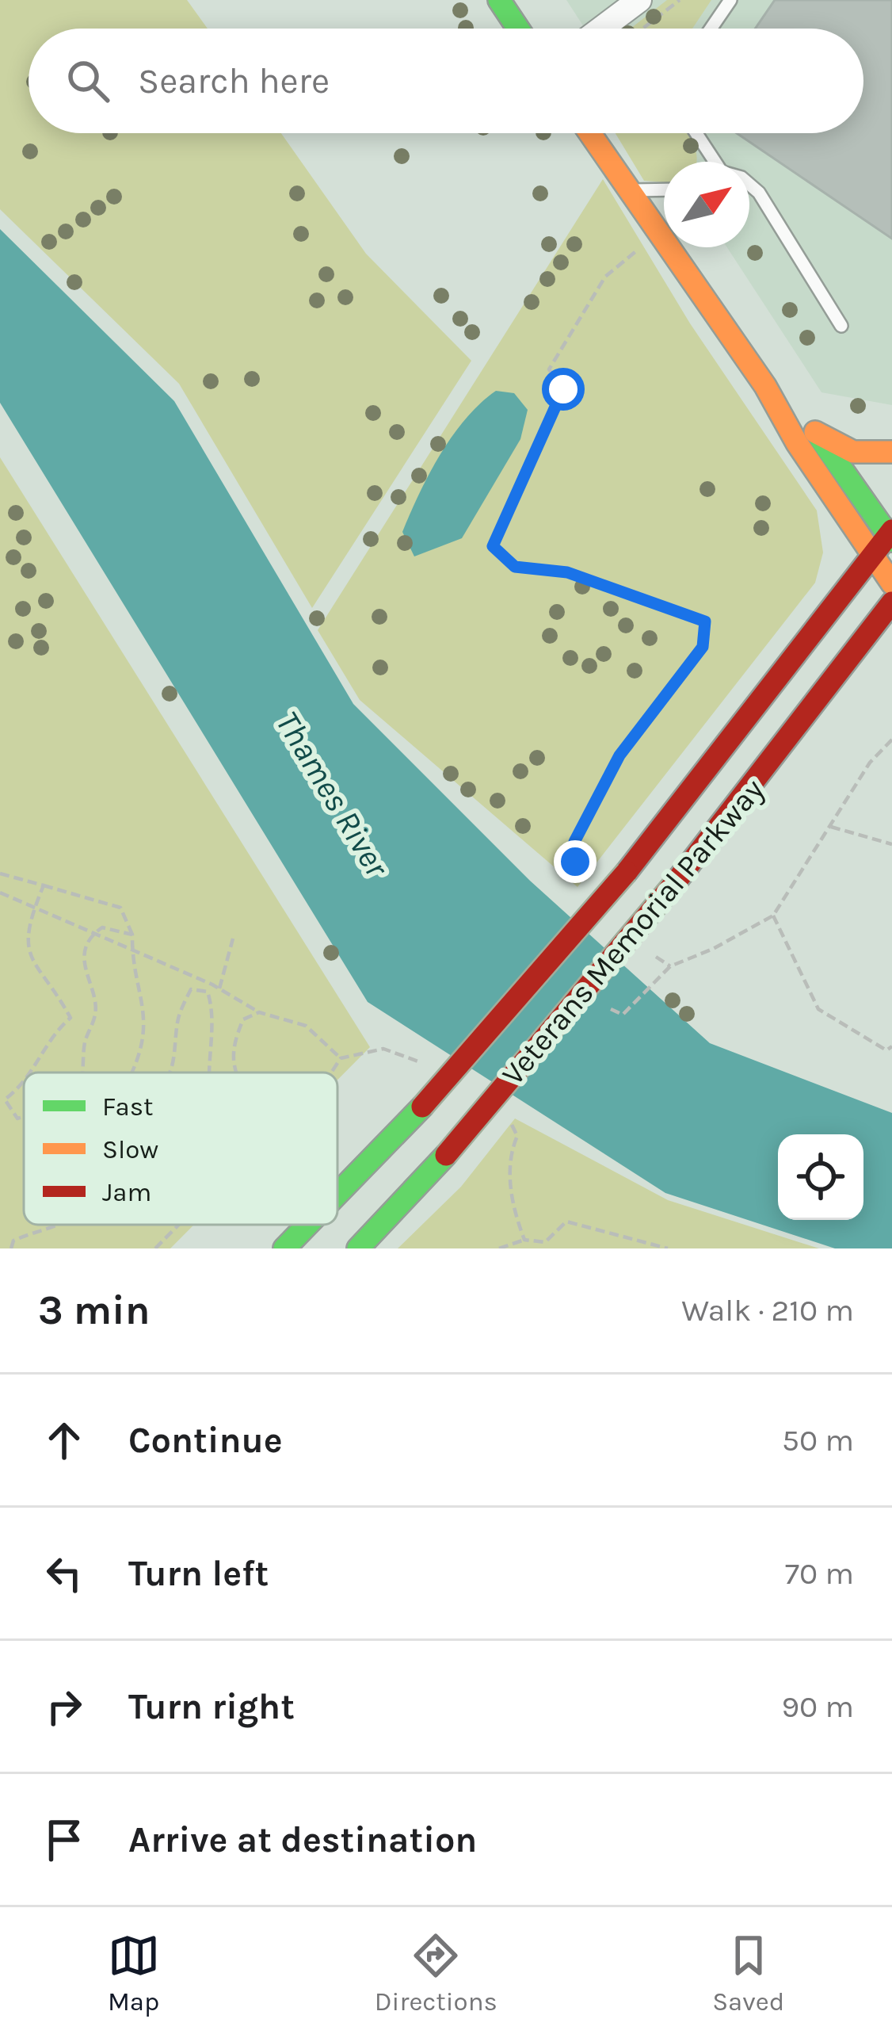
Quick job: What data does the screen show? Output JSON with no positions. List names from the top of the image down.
{
  "streets": {
    "main road": ["Veterans Memorial Parkway"]
  },
  "water": ["Thames River"],
  "legend": ["Fast", "Slow", "Jam"],
  "north": "top right",
  "page": {
    "search": "Search here",
    "heading": ["3 min", "Walk · 210 m"],
    "list": [
      ["Continue", "50 m"],
      ["Turn left", "70 m"],
      ["Turn right", "90 m"],
      "Arrive at destination"
    ],
    "nav": ["Map", "Directions", "Saved"]
  }
}
